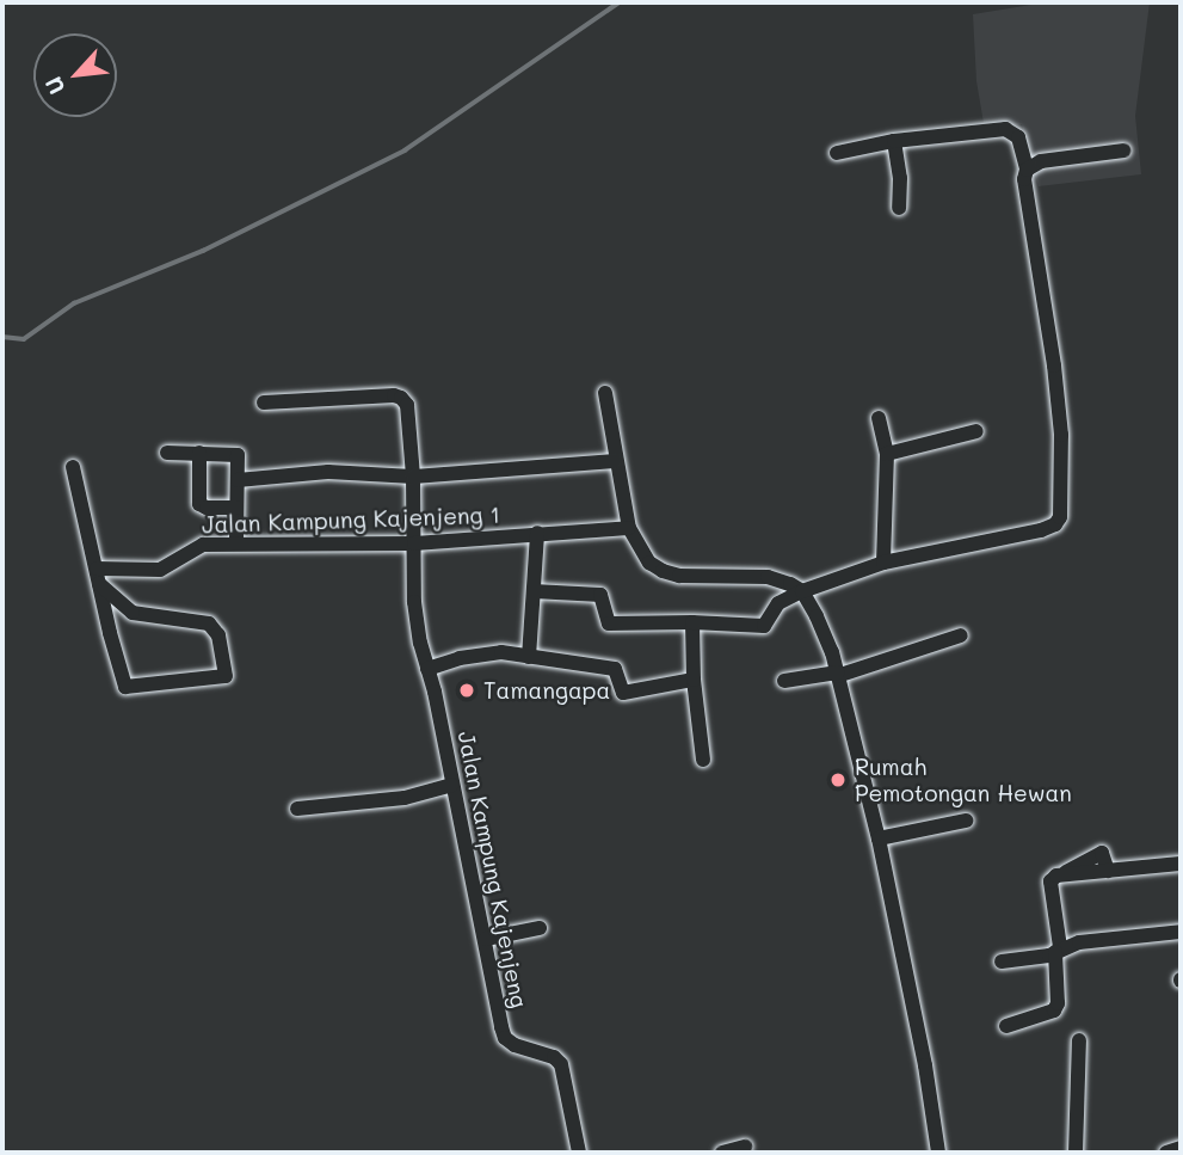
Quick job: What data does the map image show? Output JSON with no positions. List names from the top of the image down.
{
  "streets": {
    "street": ["Jalan Kampung Kajenjeng 1", "Jalan Kampung Kajenjeng"]
  },
  "crossings": [
    ["Jalan Kampung Kajenjeng 1", "Jalan Kampung Kajenjeng"]
  ],
  "places": ["Tamangapa", "Rumah Pemotongan Hewan"],
  "north": "bottom left"
}
